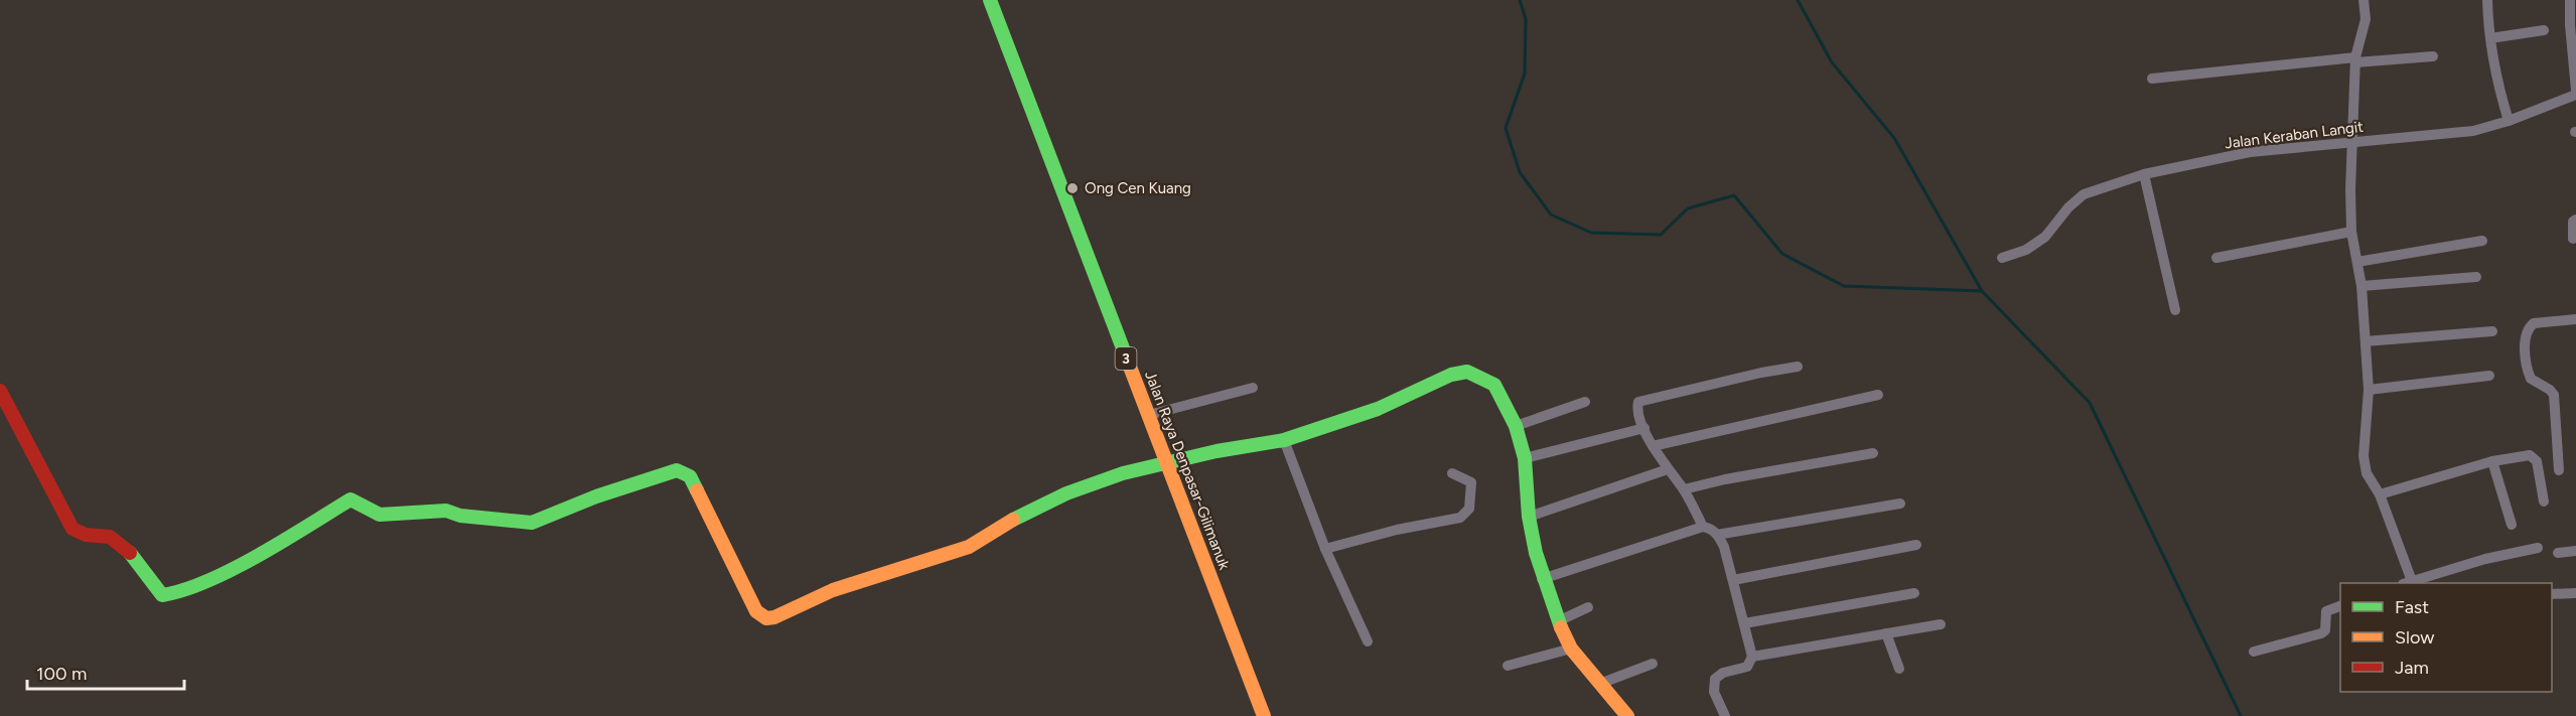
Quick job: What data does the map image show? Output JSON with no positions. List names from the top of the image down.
{
  "streets": {
    "main road": ["3", "Jalan Raya Denpasar-Gilimanuk"],
    "street": ["Jalan Keraban Langit"]
  },
  "places": ["Ong Cen Kuang"],
  "legend": ["Fast", "Slow", "Jam"],
  "scale_bar": "100 m"
}
